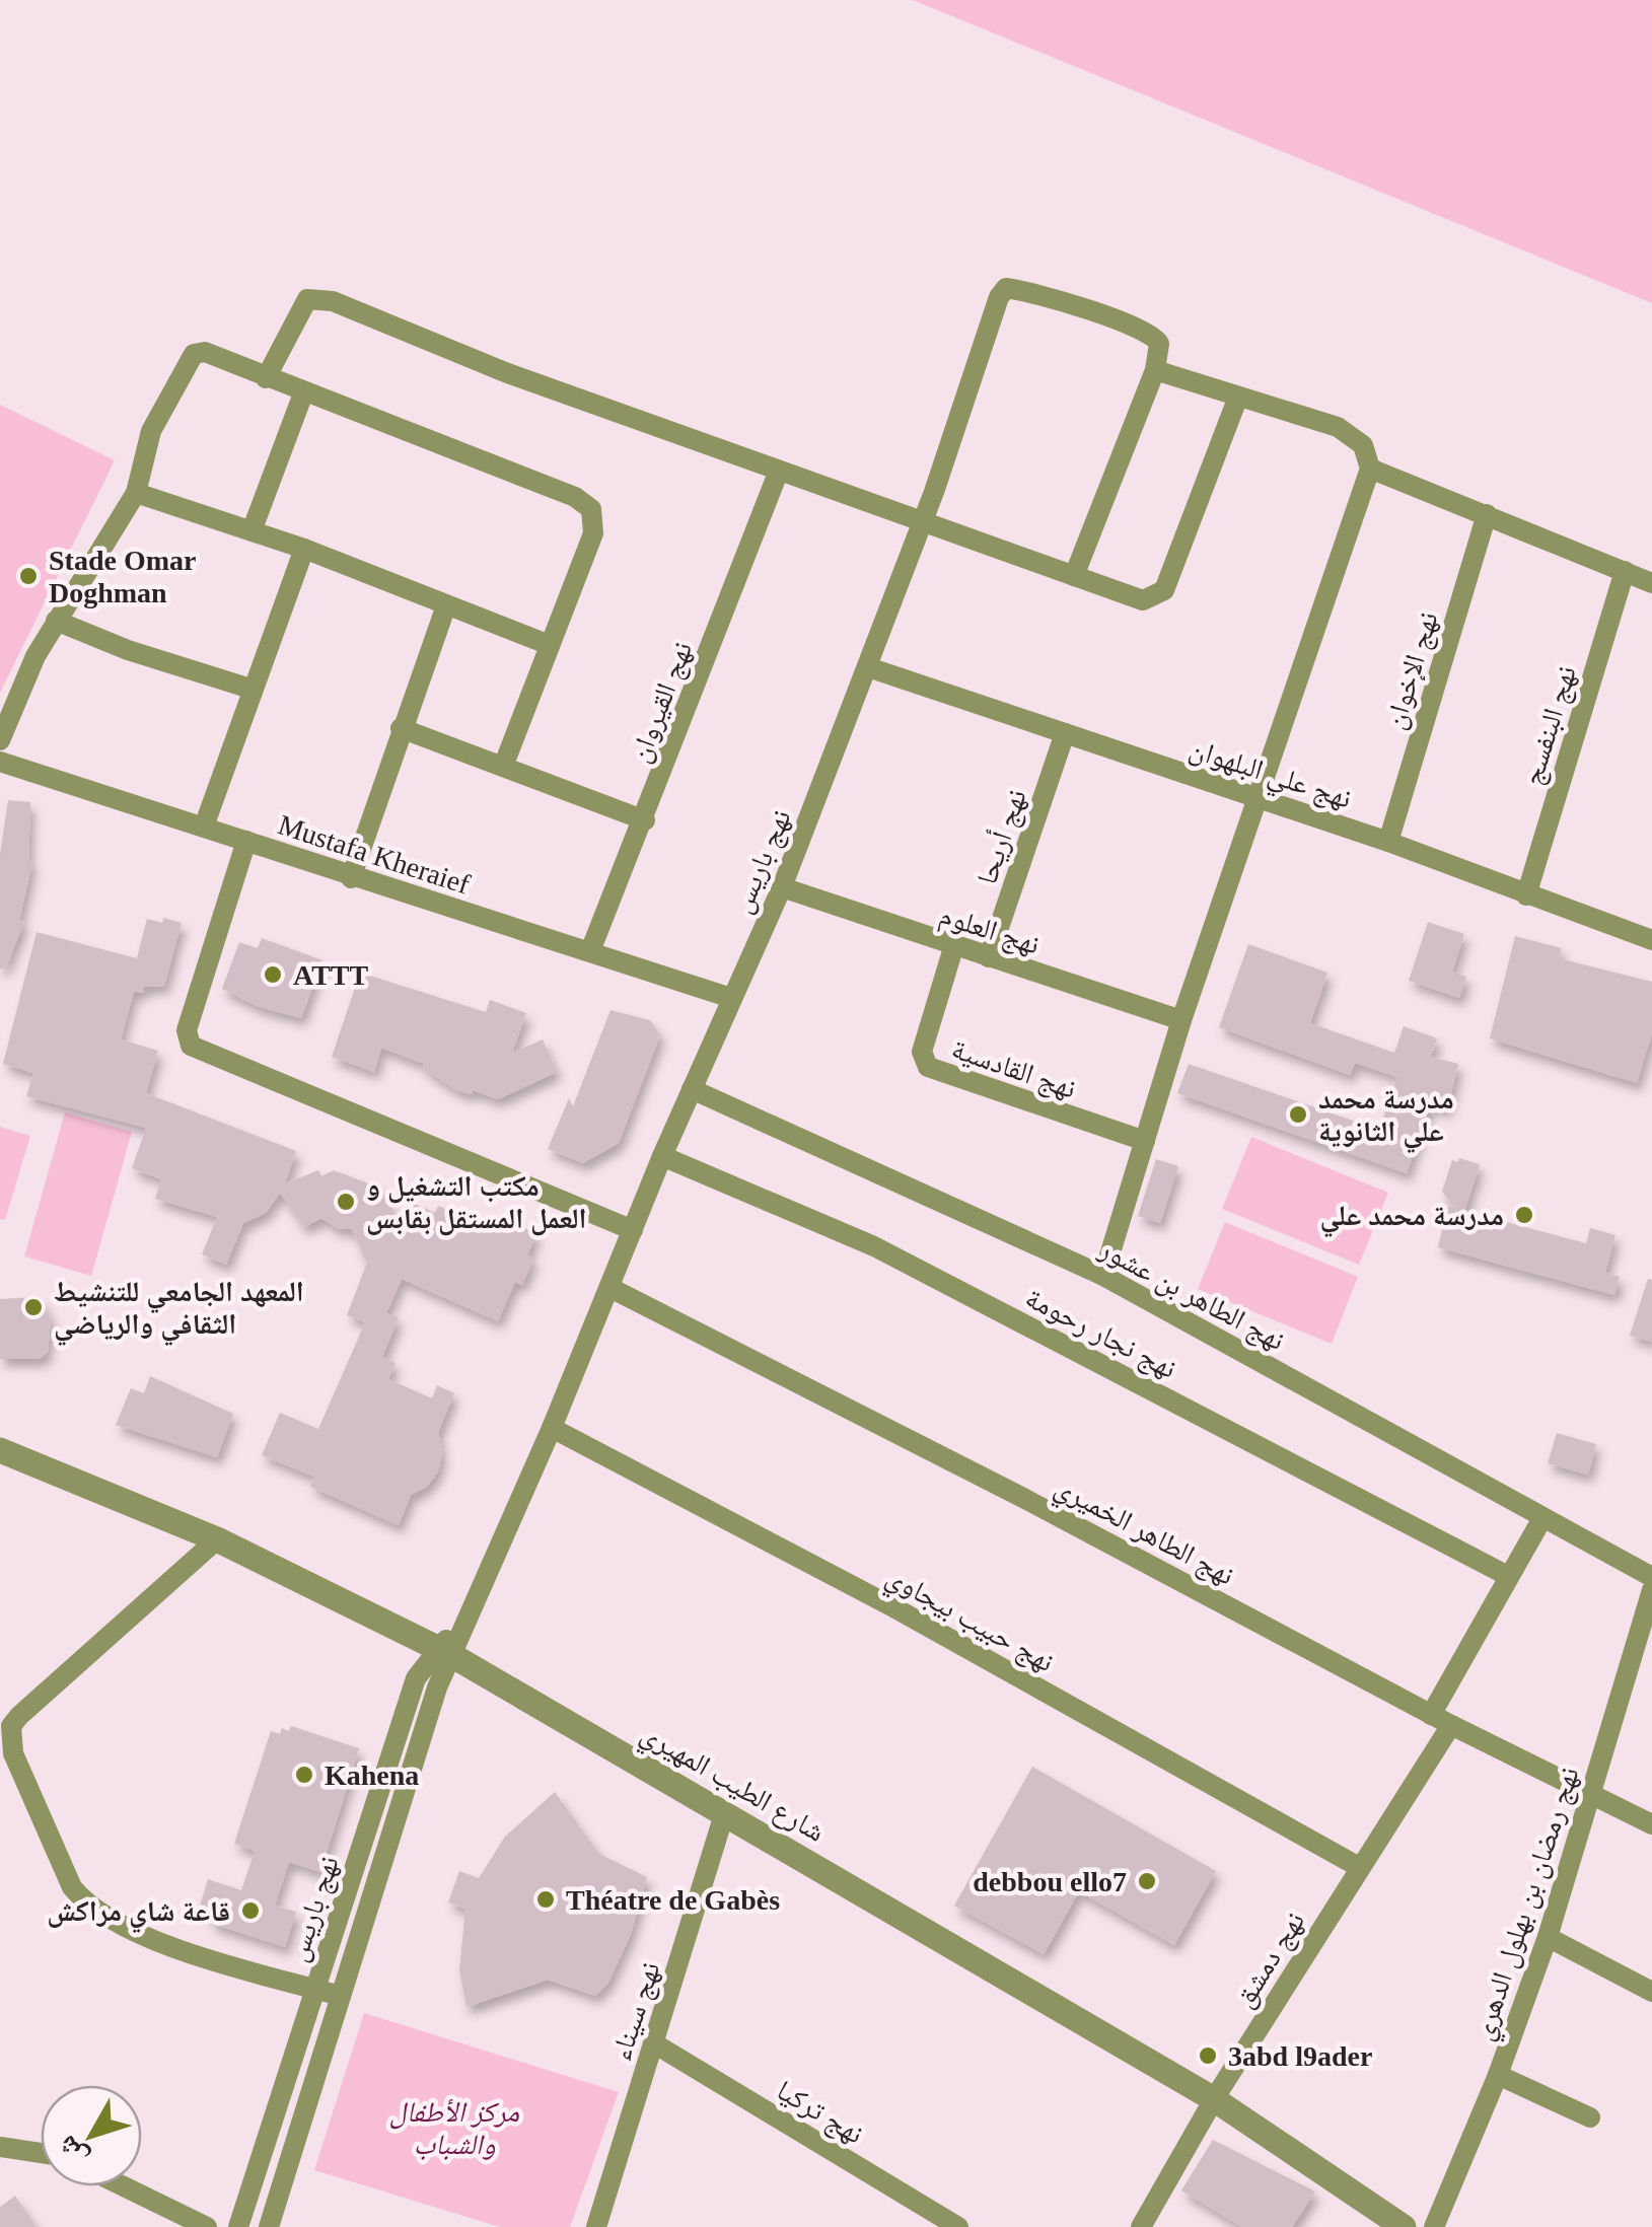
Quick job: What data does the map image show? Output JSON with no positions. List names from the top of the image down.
{
  "streets": {
    "street": [
      "نهج الإخوان",
      "نهج القيروان",
      "نهج البنفسج",
      "نهج علي البلهوان",
      "نهج أريحا",
      "Mustafa Kheraief",
      "نهج باريس",
      "نهج العلوم",
      "نهج القادسية",
      "نهج الطاهر بن عشور",
      "نهج نجار رحومة",
      "نهج الطاهر الخميري",
      "نهج حبيب بيجاوي",
      "شارع الطيب المهيري",
      "نهج رمضان بن بهلول الدهري",
      "نهج دمشق",
      "نهج سيناء",
      "نهج تركيا"
    ]
  },
  "crossings": [
    ["نهج الإخوان", "نهج علي البلهوان"],
    ["نهج القيروان", "Mustafa Kheraief"],
    ["نهج البنفسج", "نهج علي البلهوان"],
    ["نهج علي البلهوان", "نهج أريحا"],
    ["نهج علي البلهوان", "نهج باريس"],
    ["نهج أريحا", "نهج العلوم"],
    ["Mustafa Kheraief", "نهج باريس"],
    ["نهج باريس", "نهج العلوم"],
    ["نهج باريس", "نهج الطاهر بن عشور"],
    ["نهج باريس", "نهج نجار رحومة"],
    ["نهج باريس", "نهج الطاهر الخميري"],
    ["نهج باريس", "نهج حبيب بيجاوي"],
    ["نهج باريس", "شارع الطيب المهيري"],
    ["نهج العلوم", "نهج القادسية"],
    ["نهج الطاهر الخميري", "نهج رمضان بن بهلول الدهري"],
    ["نهج الطاهر الخميري", "نهج دمشق"],
    ["نهج حبيب بيجاوي", "نهج دمشق"],
    ["شارع الطيب المهيري", "نهج دمشق"],
    ["شارع الطيب المهيري", "نهج سيناء"],
    ["نهج سيناء", "نهج تركيا"]
  ],
  "parks": ["مركز الأطفال والشباب"],
  "places": [
    "Stade Omar Doghman",
    "ATTT",
    "مدرسة محمد علي الثانوية",
    "مكتب التشغيل و العمل المستقل بقابس",
    "مدرسة محمد علي",
    "المعهد الجامعي للتنشيط الثقافي والرياضي",
    "Kahena",
    "debbou ello7",
    "Théatre de Gabès",
    "قاعة شاي مراكش",
    "3abd l9ader"
  ],
  "north": "bottom left"
}
